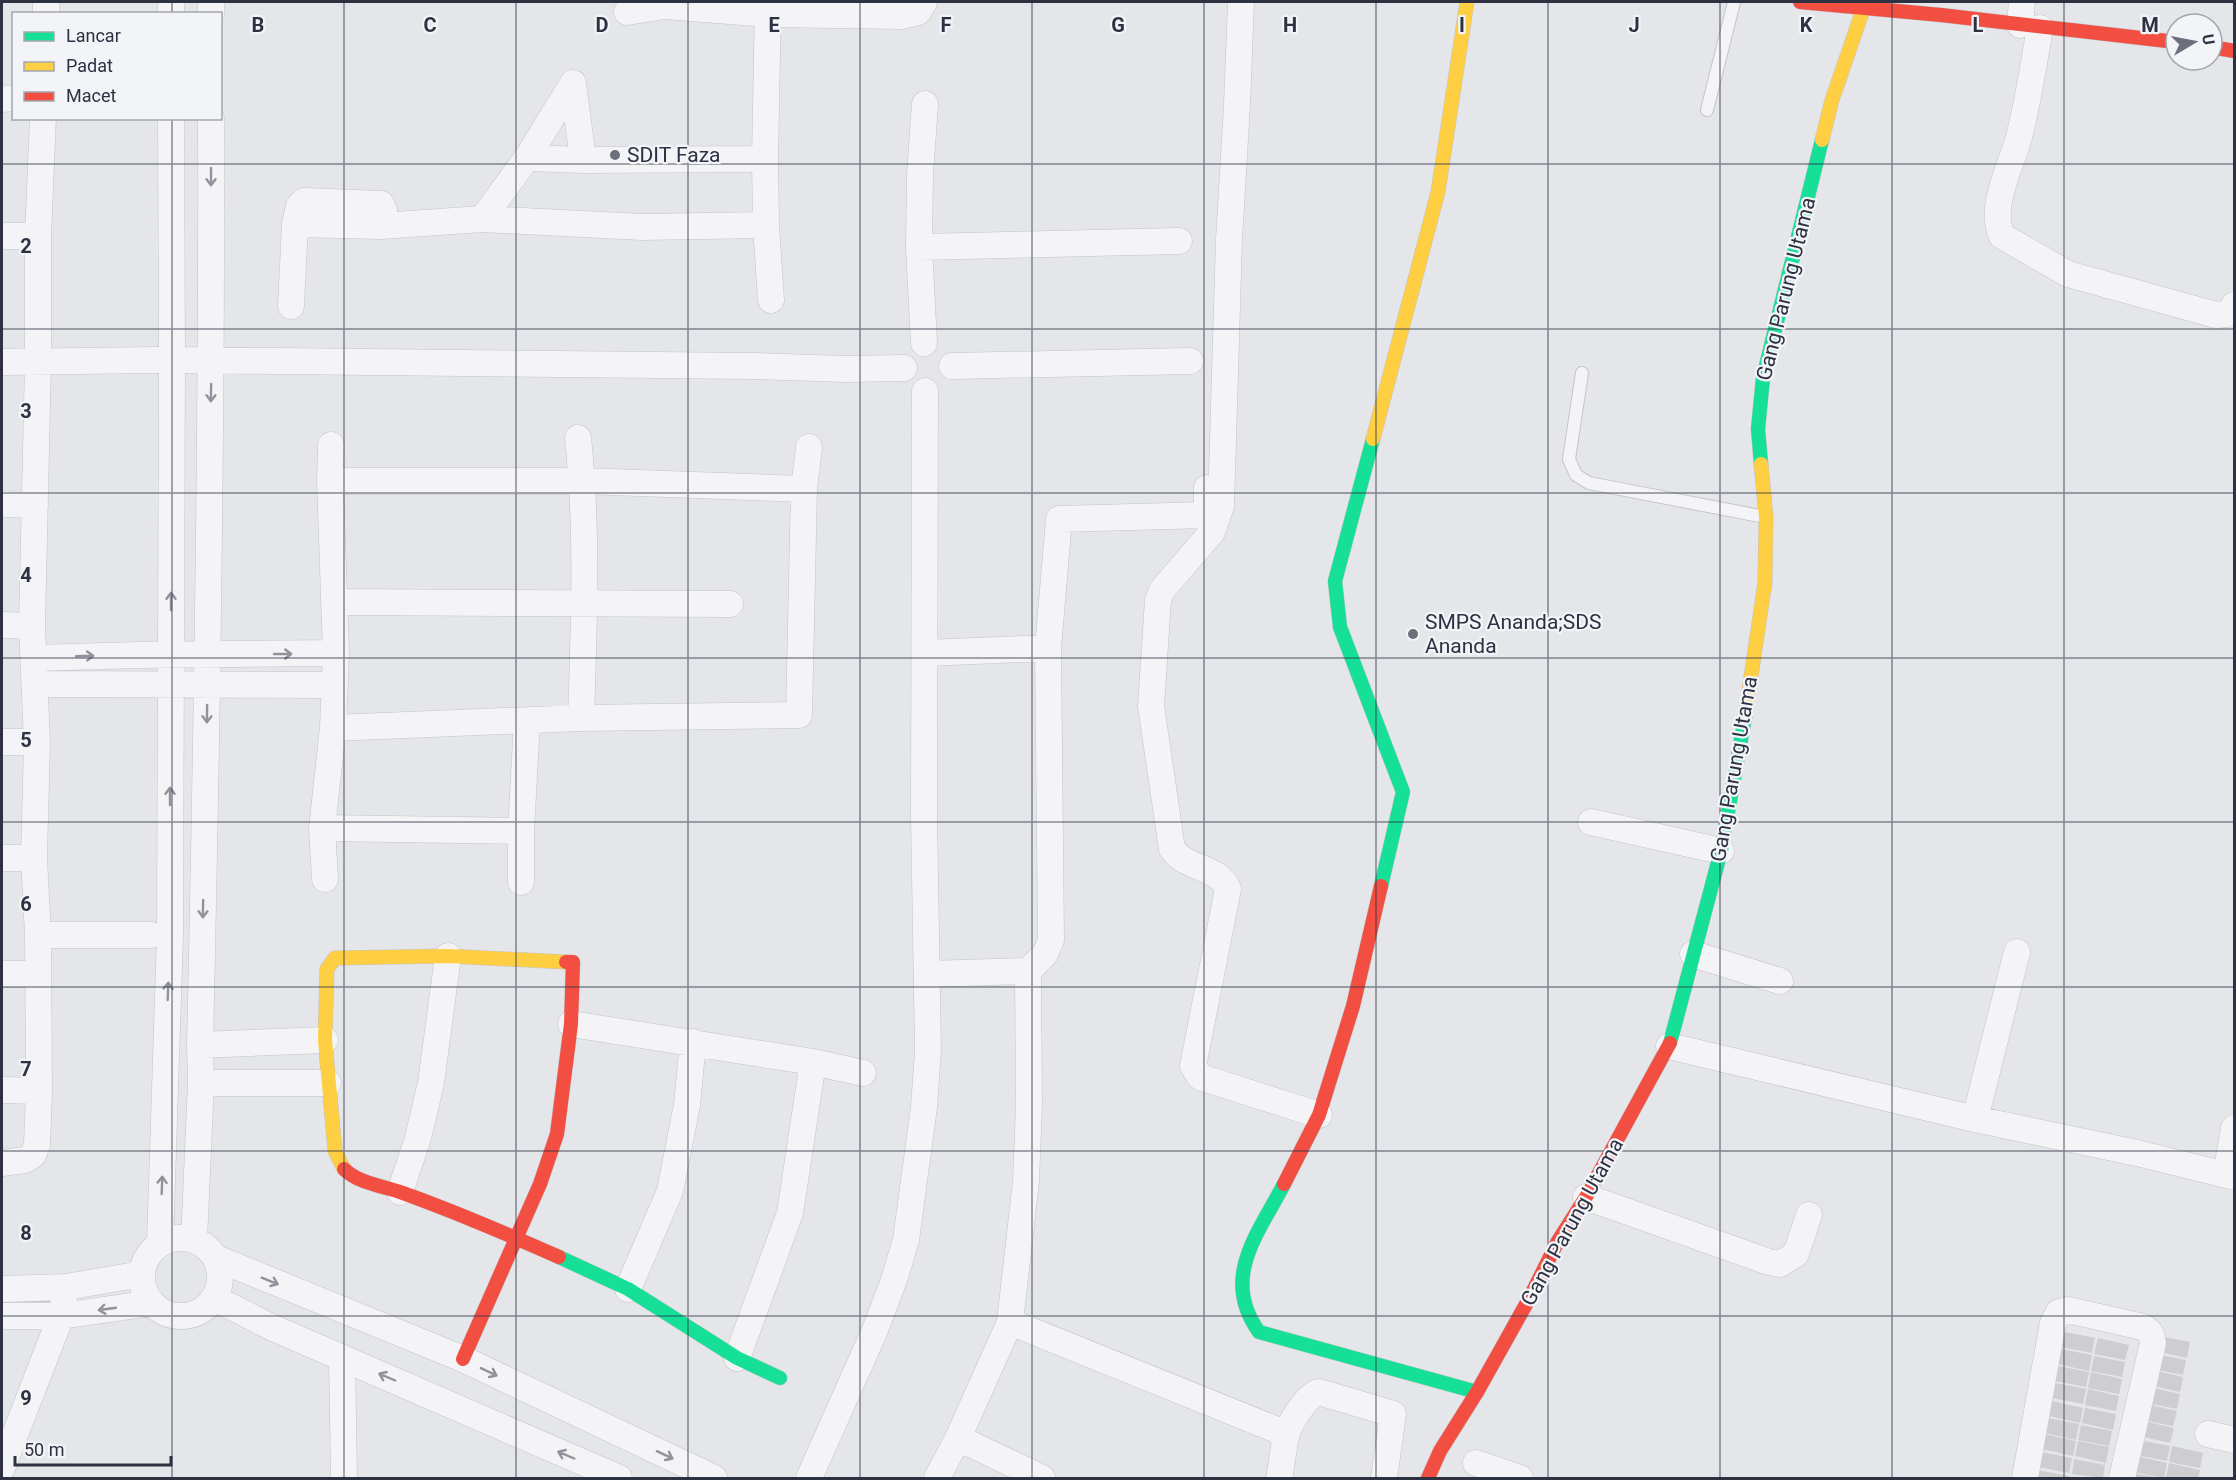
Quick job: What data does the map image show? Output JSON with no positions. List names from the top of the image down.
{
  "streets": {
    "street": ["Gang Parung Utama"]
  },
  "places": ["SDIT Faza", "SMPS Ananda;SDS Ananda"],
  "legend": ["Lancar", "Padat", "Macet"],
  "scale_bar": "50 m",
  "north": "right",
  "grid": {
    "columns": [
      "B",
      "C",
      "D",
      "E",
      "F",
      "G",
      "H",
      "I",
      "J",
      "K",
      "L",
      "M"
    ],
    "rows": [
      "2",
      "3",
      "4",
      "5",
      "6",
      "7",
      "8",
      "9"
    ]
  }
}
